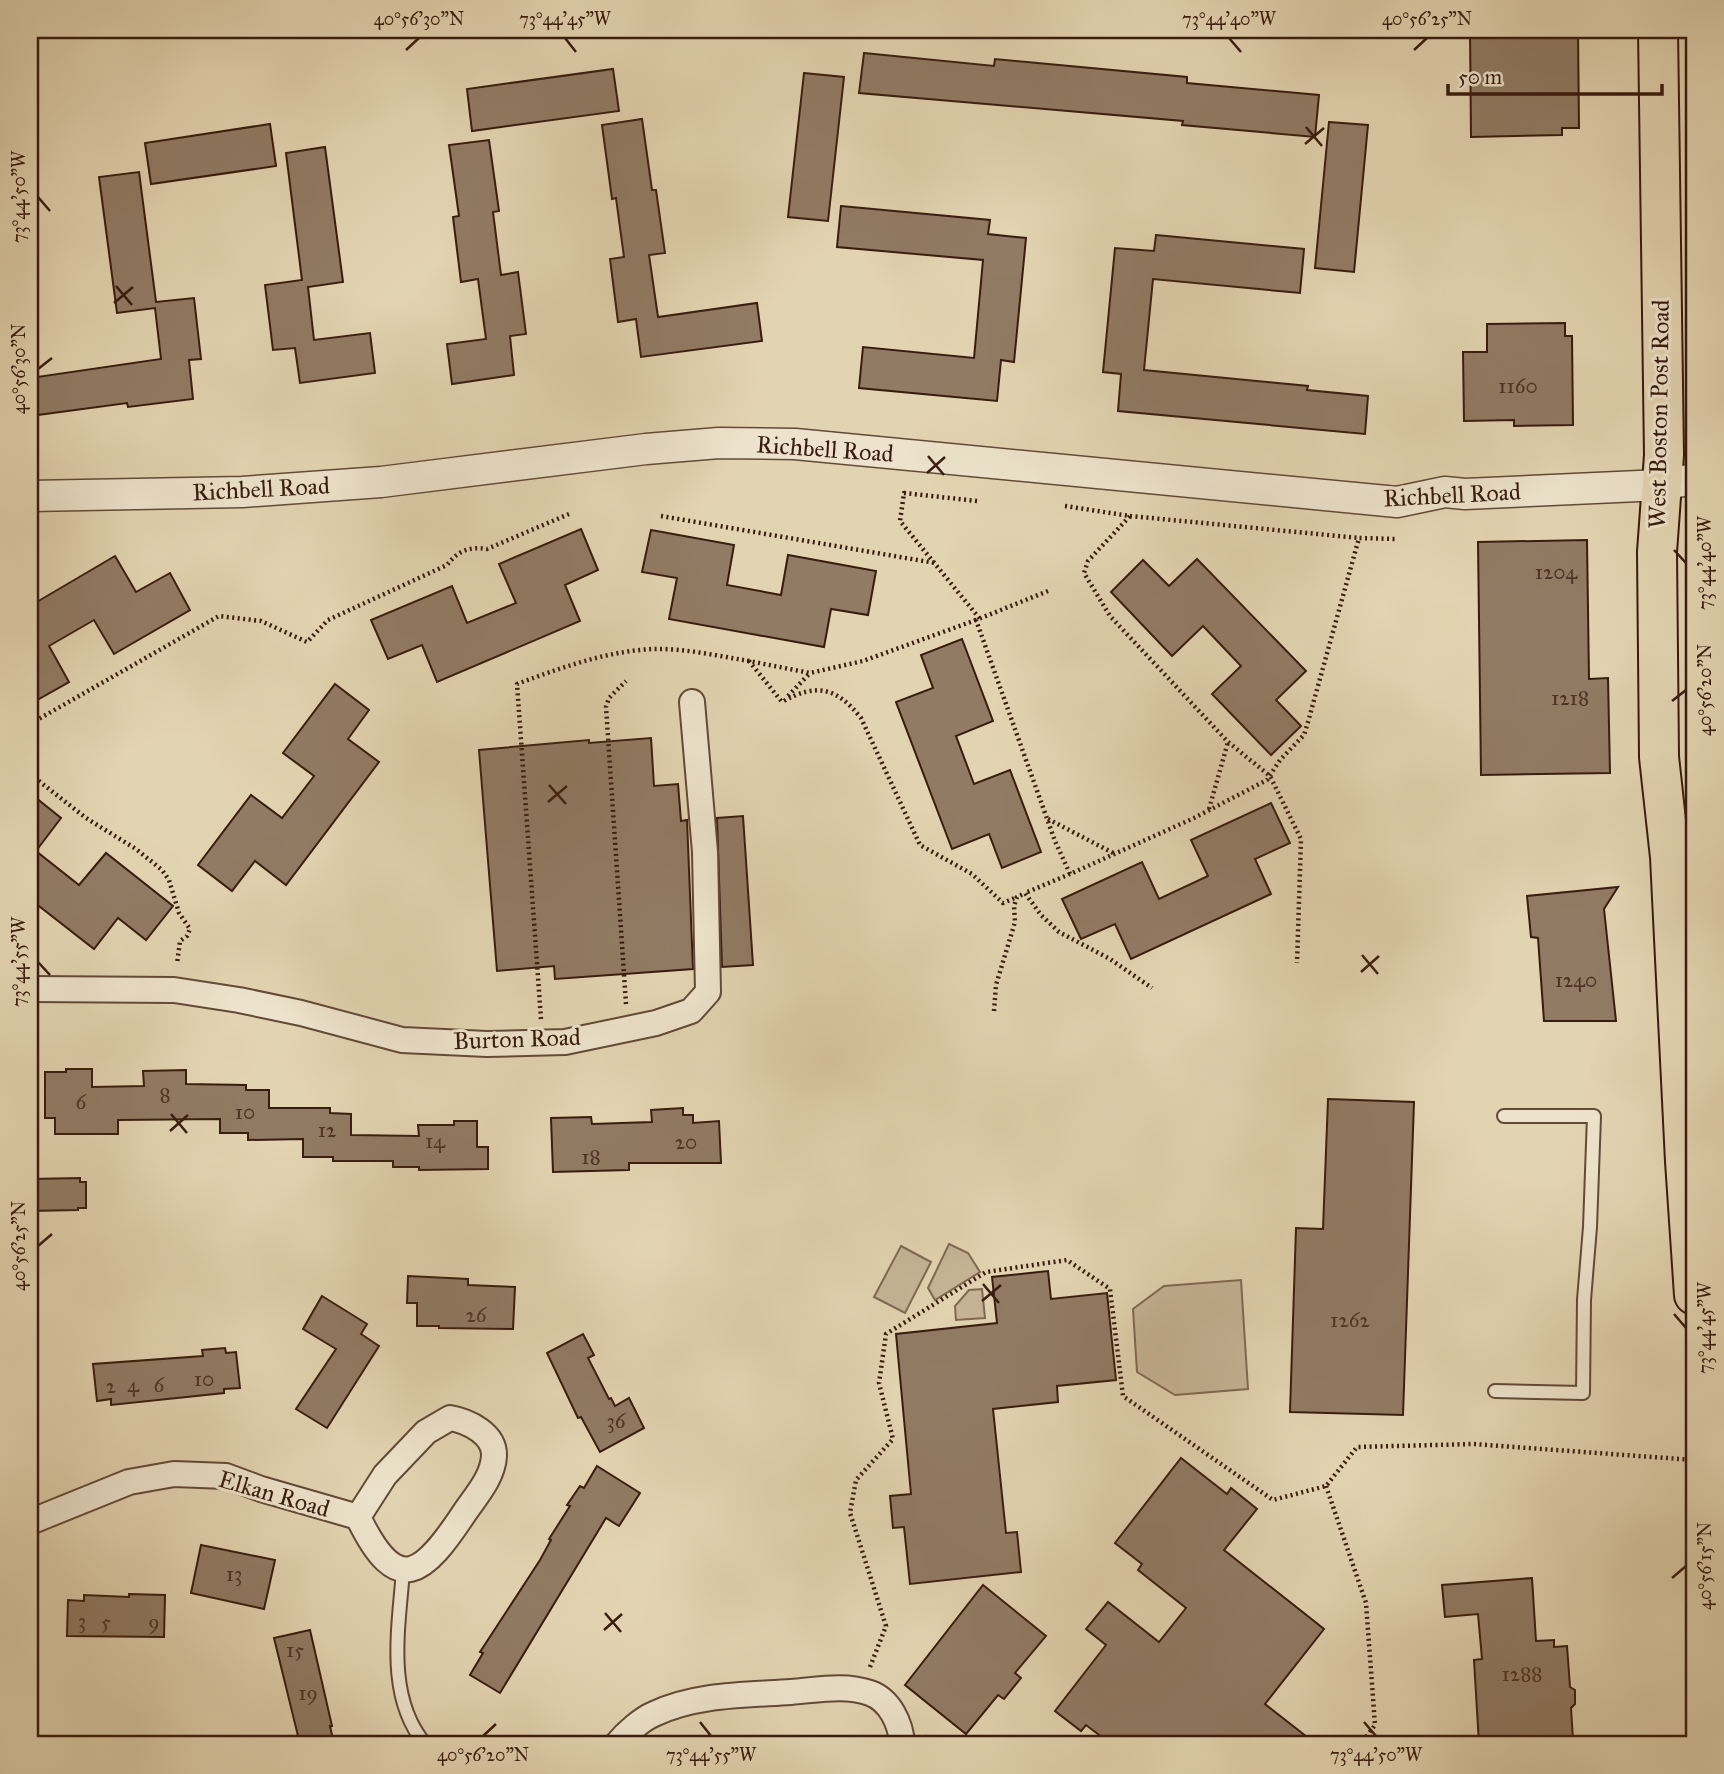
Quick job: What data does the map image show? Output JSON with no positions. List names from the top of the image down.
{
  "streets": {
    "main road": ["West Boston Post Road"],
    "street": ["Richbell Road", "Burton Road", "Elkan Road"]
  },
  "crossings": [
    ["West Boston Post Road", "Richbell Road"]
  ],
  "house_numbers": [
    "1160",
    "1204",
    "1218",
    "1240",
    "8",
    "6",
    "10",
    "12",
    "14",
    "20",
    "18",
    "26",
    "1262",
    "10",
    "4",
    "6",
    "2",
    "36",
    "13",
    "3",
    "5",
    "9",
    "15",
    "1288",
    "19"
  ],
  "scale_bar": "50 m",
  "coordinates": [
    "40°56'30\"N",
    "73°44'45\"W",
    "73°44'40\"W",
    "40°56'25\"N",
    "73°44'50\"W",
    "40°56'20\"N",
    "73°44'55\"W",
    "40°56'15\"N"
  ]
}
